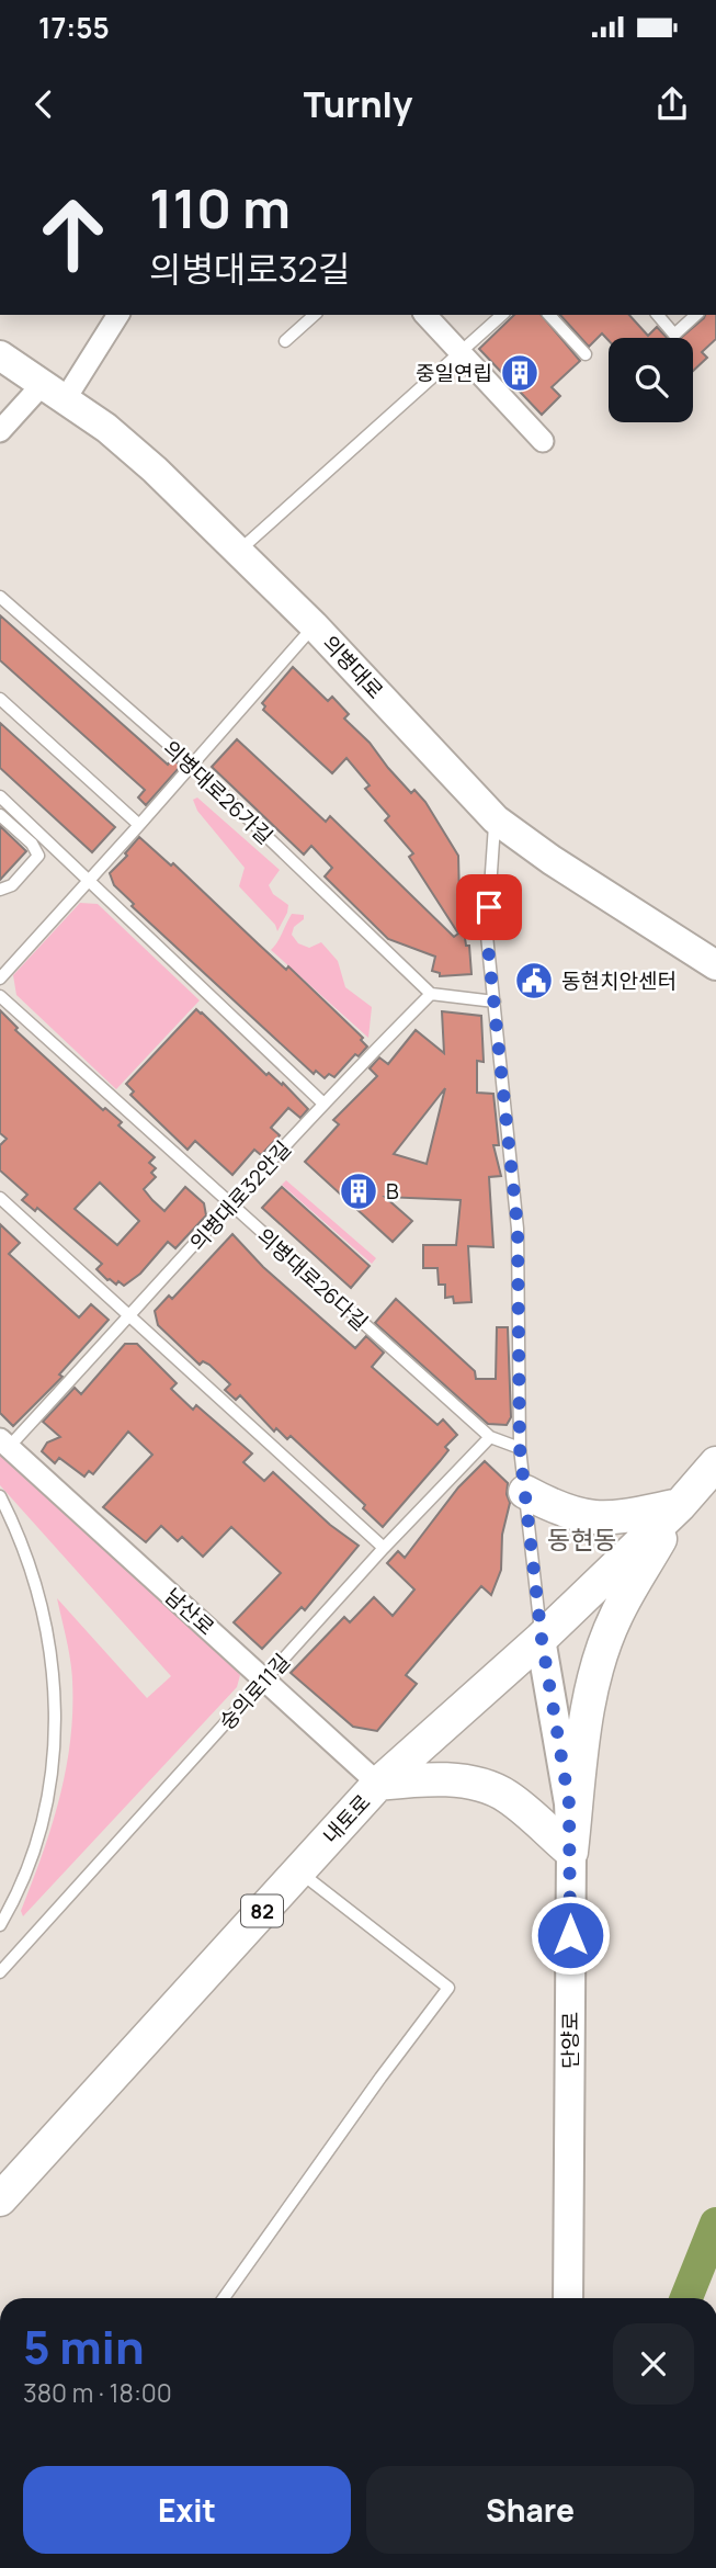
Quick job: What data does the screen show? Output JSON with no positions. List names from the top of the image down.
{
  "streets": {
    "main road": ["내토로", "82"],
    "street": ["의병대로", "남산로", "단양로"],
    "lane": [
      "의병대로26가길",
      "의병대로32안길",
      "의병대로26다길",
      "숭의로11길"
    ]
  },
  "crossings": [
    ["의병대로26가길", "의병대로32안길"],
    ["의병대로32안길", "의병대로26다길"],
    ["의병대로32안길", "남산로"],
    ["의병대로26다길", "숭의로11길"],
    ["남산로", "숭의로11길"],
    ["남산로", "내토로"],
    ["내토로", "단양로"]
  ],
  "districts": ["동현동"],
  "places": {
    "building": ["중일연립", "B"],
    "public building": ["동현치안센터"]
  },
  "page": {
    "status": "17:55",
    "header": "Turnly",
    "turn": ["110 m", "의병대로32길"],
    "heading": ["5 min", "380 m · 18:00"],
    "buttons": ["Exit", "Share"]
  }
}
